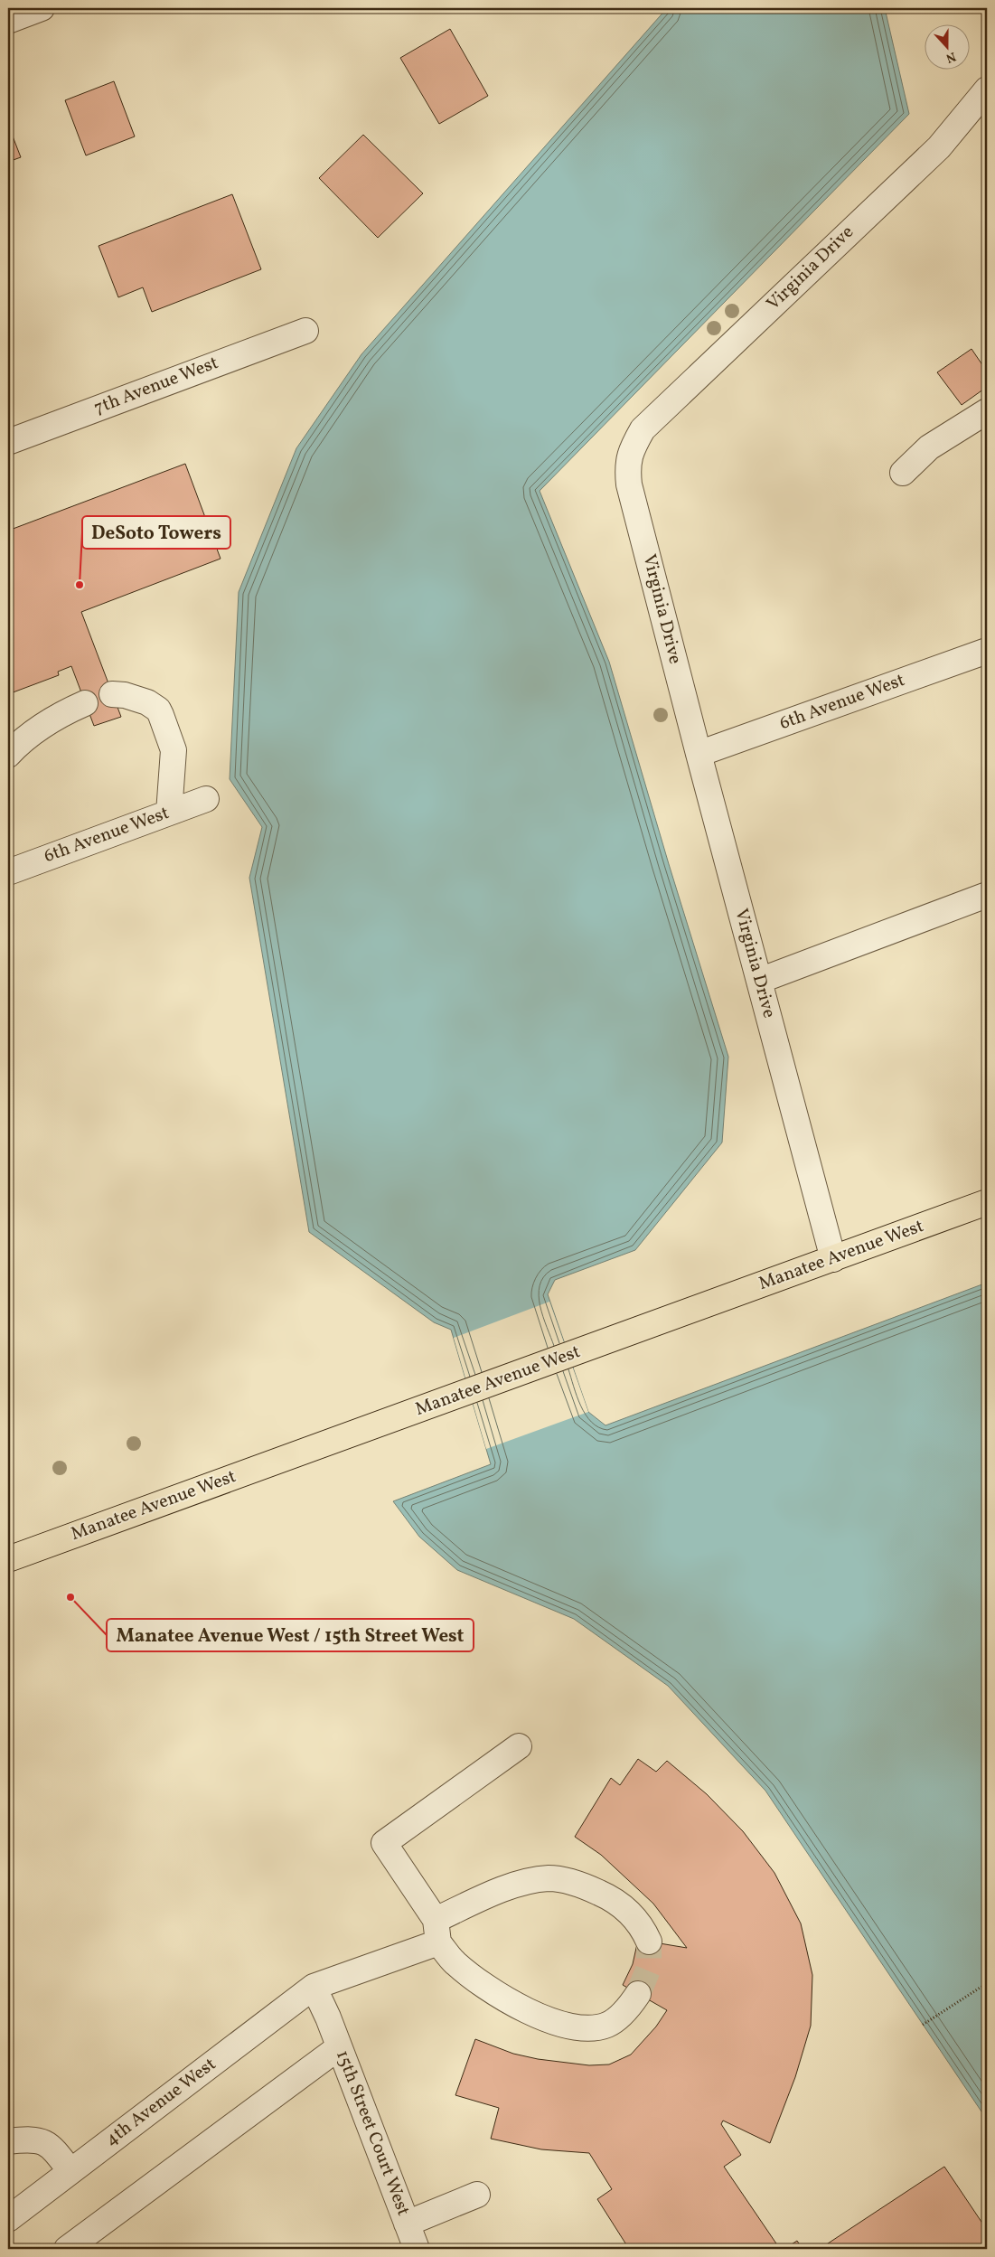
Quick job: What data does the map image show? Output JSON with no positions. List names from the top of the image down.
{
  "streets": {
    "main road": ["Manatee Avenue West"],
    "street": [
      "Virginia Drive",
      "7th Avenue West",
      "6th Avenue West",
      "4th Avenue West",
      "15th Street Court West"
    ]
  },
  "crossings": [
    ["Virginia Drive", "6th Avenue West"],
    ["Virginia Drive", "Manatee Avenue West"],
    ["4th Avenue West", "15th Street Court West"]
  ],
  "places": ["DeSoto Towers", "Manatee Avenue West / 15th Street West"],
  "north": "bottom"
}
